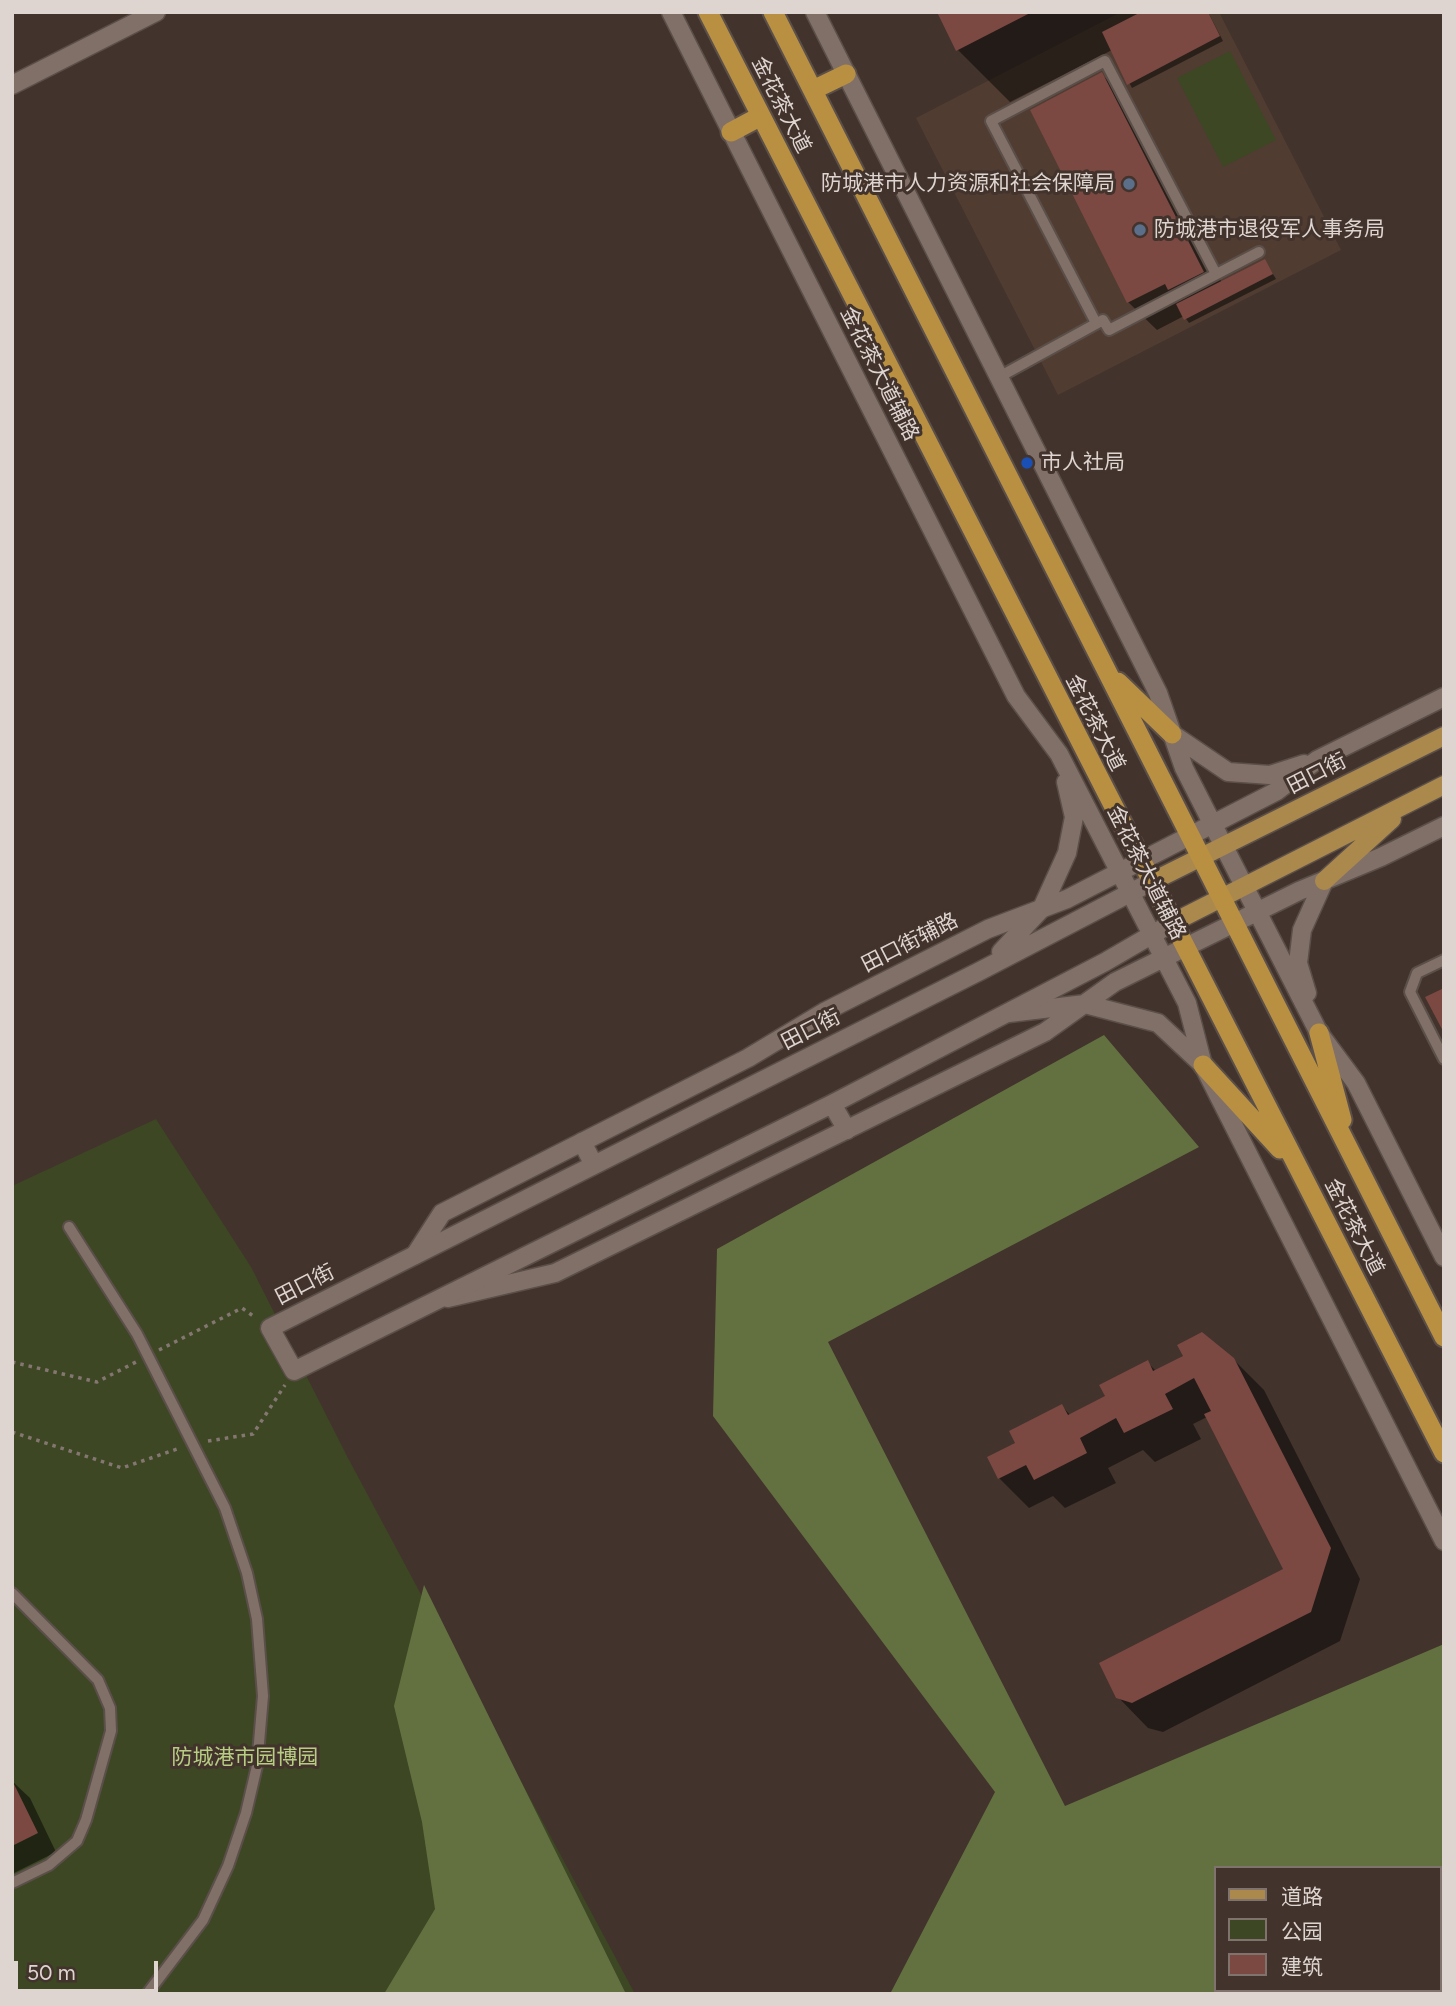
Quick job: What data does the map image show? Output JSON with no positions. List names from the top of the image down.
{
  "streets": {
    "highway": ["金花茶大道"],
    "main road": ["田口街"],
    "street": ["金花茶大道辅路", "田口街辅路"]
  },
  "crossings": [
    ["金花茶大道", "田口街"],
    ["金花茶大道", "田口街辅路"],
    ["金花茶大道辅路", "田口街"],
    ["金花茶大道辅路", "田口街辅路"],
    ["田口街", "田口街辅路"]
  ],
  "parks": ["防城港市园博园"],
  "places": ["防城港市人力资源和社会保障局", "防城港市退役军人事务局", "市人社局"],
  "legend": ["道路", "公园", "建筑"],
  "scale_bar": "50 m"
}
